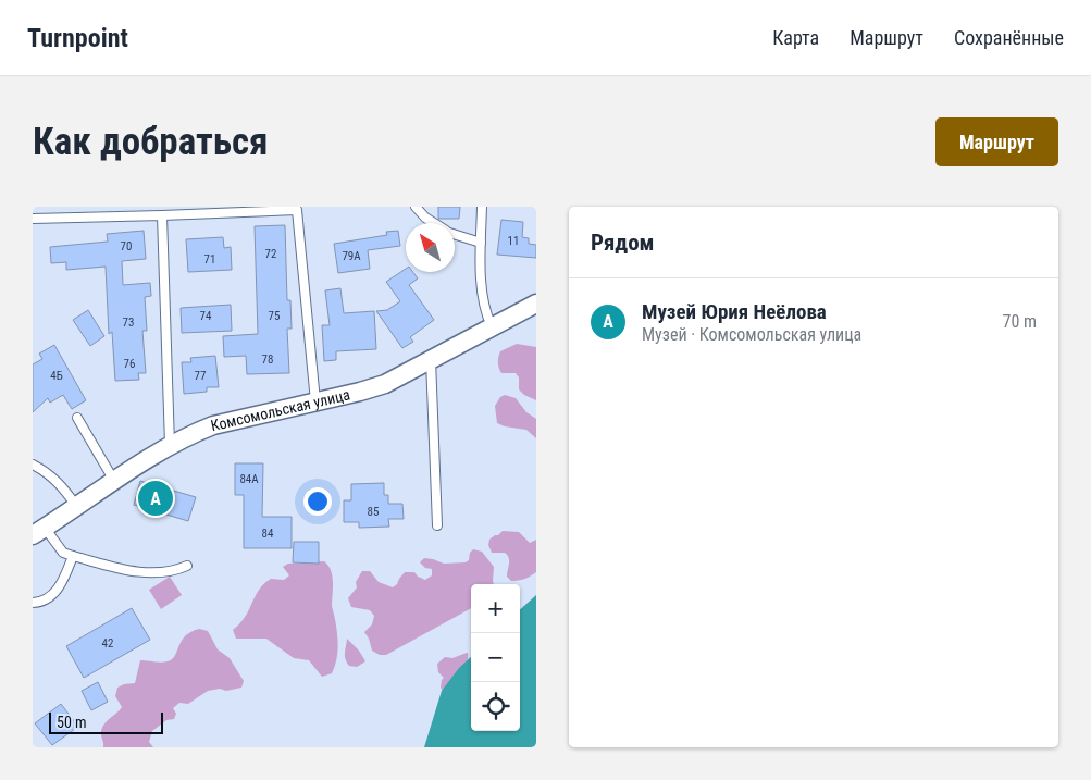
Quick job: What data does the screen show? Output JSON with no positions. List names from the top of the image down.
{
  "streets": {
    "street": ["Комсомольская улица"]
  },
  "house_numbers": [
    "11",
    "70",
    "72",
    "79А",
    "71",
    "74",
    "75",
    "73",
    "78",
    "76",
    "4Б",
    "77",
    "84А",
    "85",
    "84",
    "42"
  ],
  "scale_bar": "50 m",
  "north": "top left",
  "page": {
    "header": "Turnpoint",
    "nav": ["Карта", "Маршрут", "Сохранённые"],
    "buttons": "Маршрут",
    "title": "Как добраться",
    "heading": "Рядом",
    "list": [
      {
        "mark": "A",
        "name": "Музей Юрия Неёлова",
        "note": "Музей · Комсомольская улица",
        "value": "70 m"
      }
    ],
    "pins": "A",
    "map_buttons": ["+", "−"],
    "scale": "50 m"
  }
}
